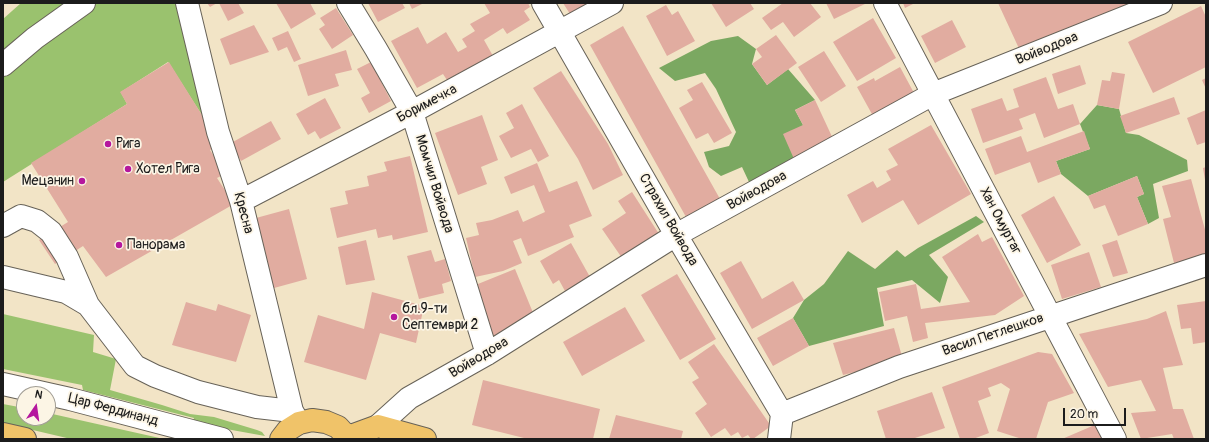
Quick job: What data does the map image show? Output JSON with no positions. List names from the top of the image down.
{
  "streets": {
    "street": [
      "Войводова",
      "Боримечка",
      "Момчил Войвода",
      "Кресна",
      "Страхил Войвода",
      "Хан Омуртаг",
      "Васил Петлешков",
      "Цар Фердинанд"
    ]
  },
  "crossings": [
    ["Войводова", "Момчил Войвода"],
    ["Войводова", "Страхил Войвода"],
    ["Войводова", "Хан Омуртаг"],
    ["Боримечка", "Момчил Войвода"],
    ["Боримечка", "Кресна"],
    ["Боримечка", "Страхил Войвода"],
    ["Страхил Войвода", "Васил Петлешков"],
    ["Хан Омуртаг", "Васил Петлешков"]
  ],
  "places": [
    "Рига",
    "Хотел Рига",
    "Мецанин",
    "Панорама",
    "бл.9-ти Септември 2"
  ],
  "scale_bar": "20 m",
  "north": "top"
}
